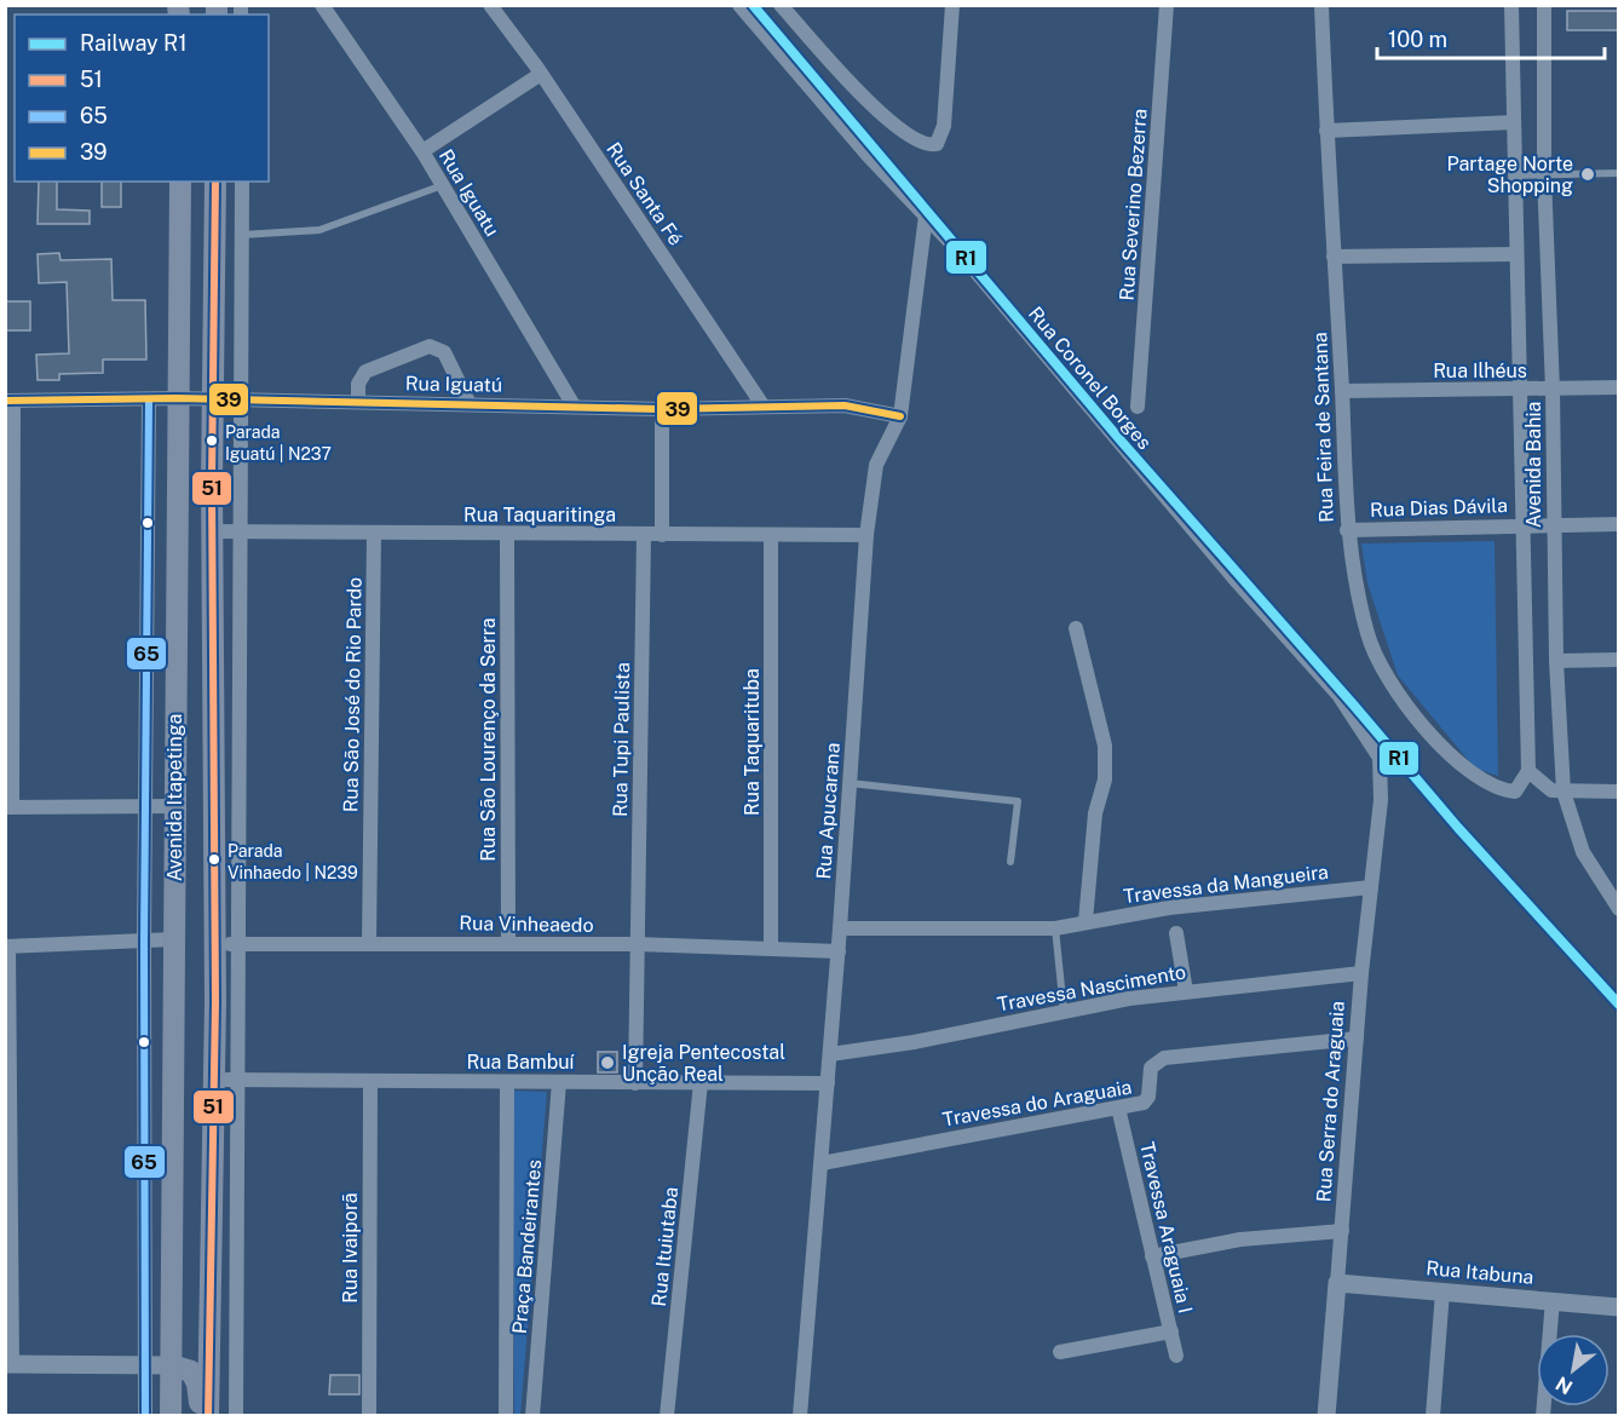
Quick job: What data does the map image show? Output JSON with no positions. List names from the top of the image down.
{
  "streets": {
    "main road": ["Avenida Itapetinga"],
    "street": [
      "Rua Iguatu",
      "Rua Santa Fé",
      "Rua Severino Bezerra",
      "Rua Ilhéus",
      "Rua Coronel Borges",
      "Rua Iguatú",
      "Rua Feira de Santana",
      "Avenida Bahia",
      "Rua Dias Dávila",
      "Rua Taquaritinga",
      "Rua São José do Rio Pardo",
      "Rua São Lourenço da Serra",
      "Rua Tupi Paulista",
      "Rua Taquarituba",
      "Rua Apucarana",
      "Travessa da Mangueira",
      "Rua Vinheaedo",
      "Travessa Nascimento",
      "Rua Bambuí",
      "Rua Serra do Araguaia",
      "Travessa do Araguaia",
      "Travessa Araguaia I",
      "Praça Bandeirantes",
      "Rua Ituiutaba",
      "Rua Ivaiporã",
      "Rua Itabuna"
    ]
  },
  "crossings": [
    ["Rua Iguatu", "Rua Iguatú"],
    ["Rua Santa Fé", "Rua Iguatú"],
    ["Rua Ilhéus", "Rua Feira de Santana"],
    ["Rua Ilhéus", "Avenida Bahia"],
    ["Rua Coronel Borges", "Rua Apucarana"],
    ["Rua Coronel Borges", "Rua Serra do Araguaia"],
    ["Rua Iguatú", "Avenida Itapetinga"],
    ["Rua Iguatú", "Rua Apucarana"],
    ["Rua Feira de Santana", "Avenida Bahia"],
    ["Rua Feira de Santana", "Rua Dias Dávila"],
    ["Avenida Bahia", "Rua Dias Dávila"],
    ["Rua Taquaritinga", "Rua São José do Rio Pardo"],
    ["Rua Taquaritinga", "Rua São Lourenço da Serra"],
    ["Rua Taquaritinga", "Rua Tupi Paulista"],
    ["Rua Taquaritinga", "Rua Taquarituba"],
    ["Rua Taquaritinga", "Avenida Itapetinga"],
    ["Rua Taquaritinga", "Rua Apucarana"],
    ["Rua São José do Rio Pardo", "Rua Vinheaedo"],
    ["Rua São Lourenço da Serra", "Rua Vinheaedo"],
    ["Rua Tupi Paulista", "Rua Vinheaedo"],
    ["Rua Tupi Paulista", "Rua Bambuí"],
    ["Rua Taquarituba", "Rua Vinheaedo"],
    ["Avenida Itapetinga", "Rua Vinheaedo"],
    ["Avenida Itapetinga", "Rua Bambuí"],
    ["Rua Apucarana", "Travessa da Mangueira"],
    ["Rua Apucarana", "Rua Vinheaedo"],
    ["Rua Apucarana", "Travessa Nascimento"],
    ["Rua Apucarana", "Rua Bambuí"],
    ["Rua Apucarana", "Travessa do Araguaia"],
    ["Travessa da Mangueira", "Rua Serra do Araguaia"],
    ["Travessa Nascimento", "Rua Serra do Araguaia"],
    ["Rua Bambuí", "Praça Bandeirantes"],
    ["Rua Bambuí", "Rua Ituiutaba"],
    ["Rua Bambuí", "Rua Ivaiporã"],
    ["Rua Serra do Araguaia", "Travessa do Araguaia"],
    ["Rua Serra do Araguaia", "Rua Itabuna"],
    ["Travessa do Araguaia", "Travessa Araguaia I"]
  ],
  "places": [
    "Partage Norte Shopping",
    "Parada Iguatú | N237",
    "Parada Vinhaedo | N239",
    "Igreja Pentecostal Unção Real"
  ],
  "lines": [
    "rail line R1",
    "transit line 51",
    "transit line 39",
    "transit line 65"
  ],
  "legend": [
    "Railway R1",
    "51",
    "65",
    "39"
  ],
  "scale_bar": "100 m",
  "north": "bottom left"
}
